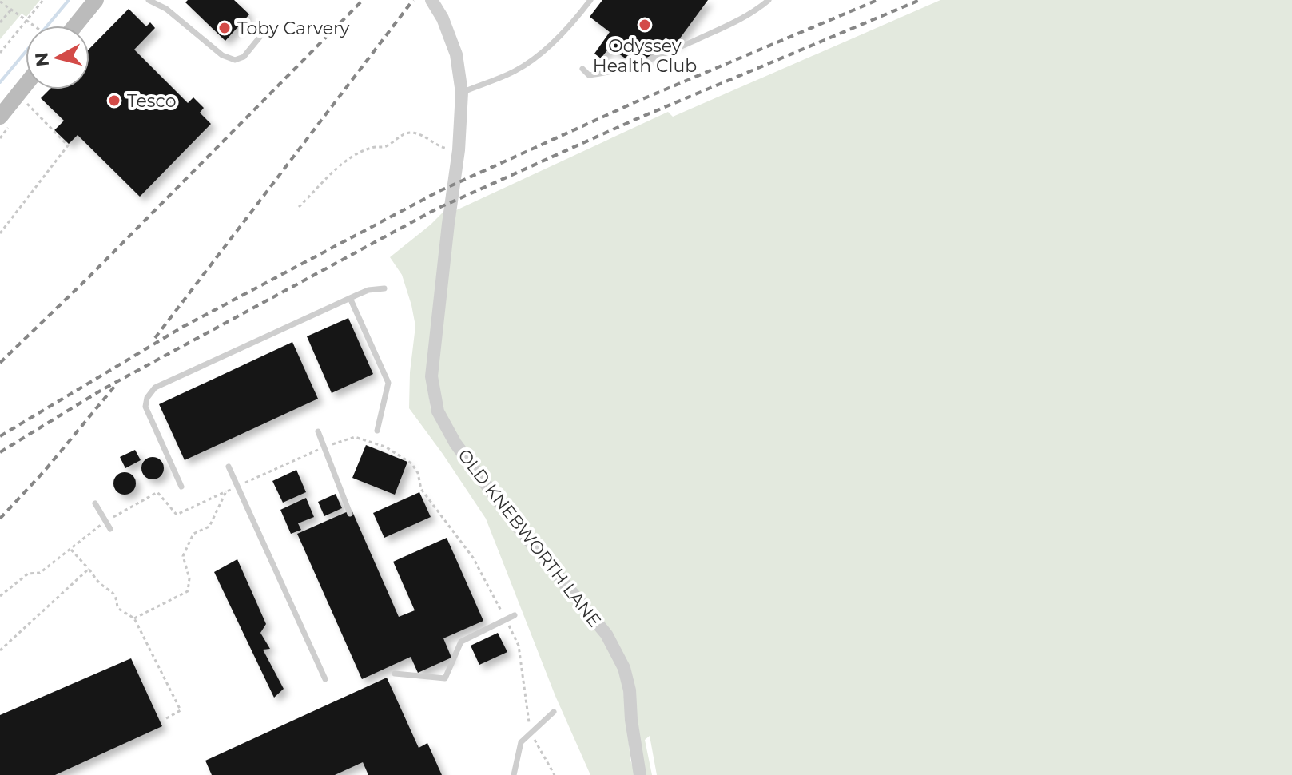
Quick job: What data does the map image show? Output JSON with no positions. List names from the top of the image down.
{
  "streets": {
    "street": ["OLD KNEBWORTH LANE"]
  },
  "places": ["Odyssey Health Club", "Toby Carvery", "Tesco"],
  "north": "left"
}
